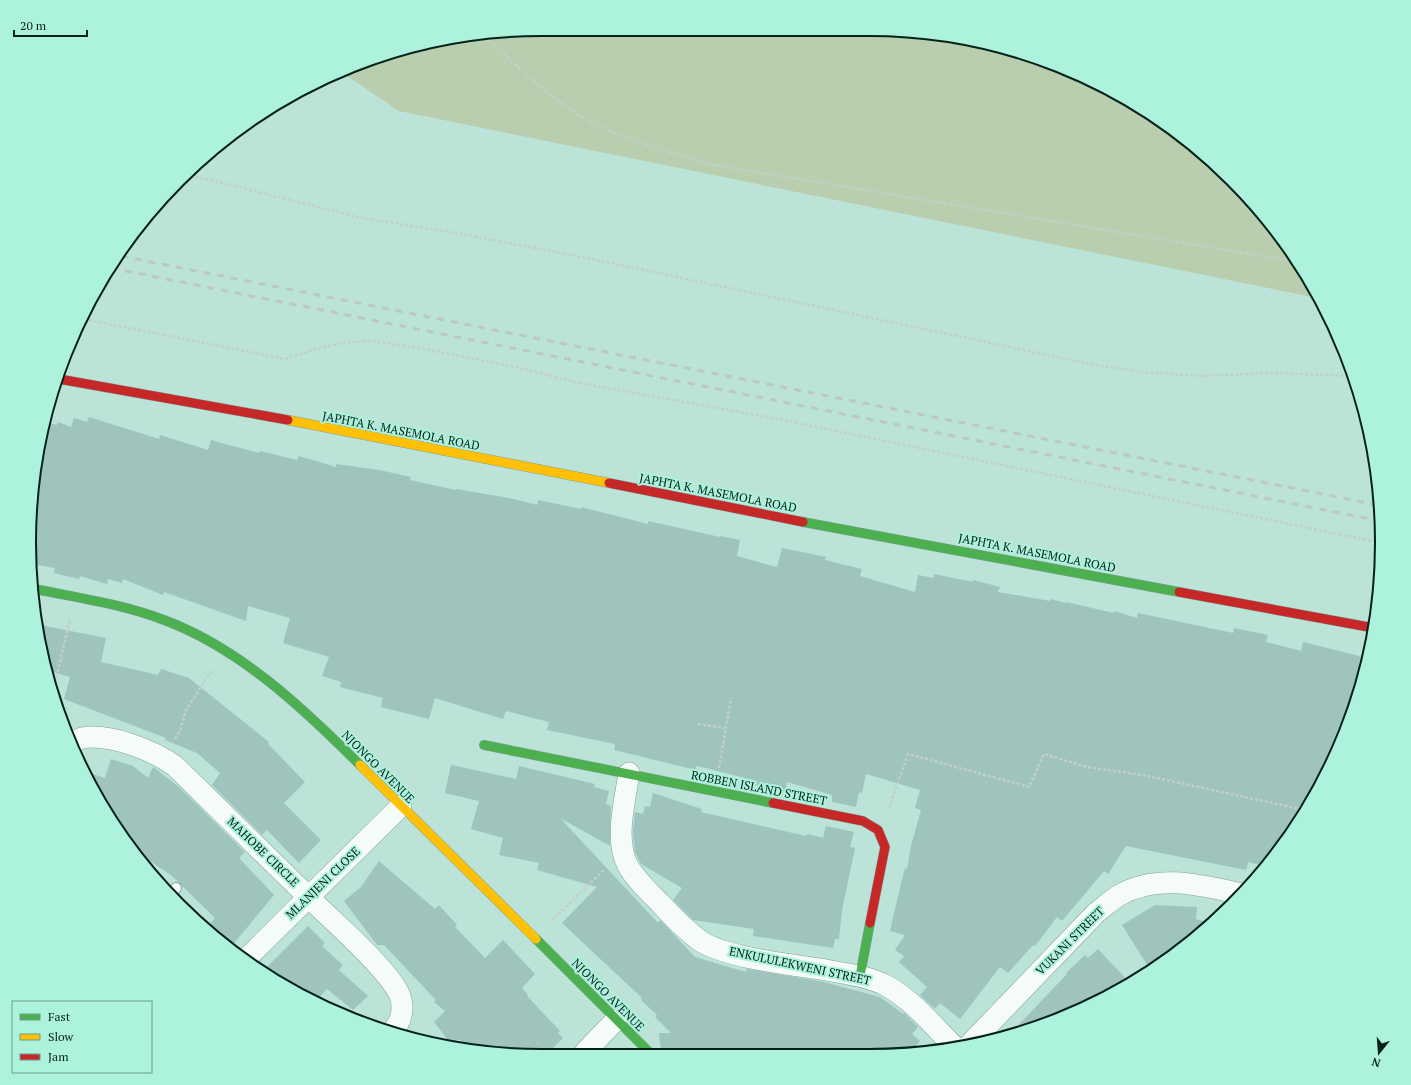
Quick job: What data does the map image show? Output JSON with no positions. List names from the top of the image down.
{
  "streets": {
    "street": [
      "JAPHTA K. MASEMOLA ROAD",
      "NJONGO AVENUE",
      "ROBBEN ISLAND STREET",
      "MAHOBE CIRCLE",
      "MLANJENI CLOSE",
      "VUKANI STREET",
      "ENKULULEKWENI STREET"
    ]
  },
  "crossings": [
    ["NJONGO AVENUE", "MLANJENI CLOSE"],
    ["ROBBEN ISLAND STREET", "ENKULULEKWENI STREET"],
    ["MAHOBE CIRCLE", "MLANJENI CLOSE"]
  ],
  "legend": ["Fast", "Slow", "Jam"],
  "scale_bar": "20 m",
  "north": "bottom"
}
